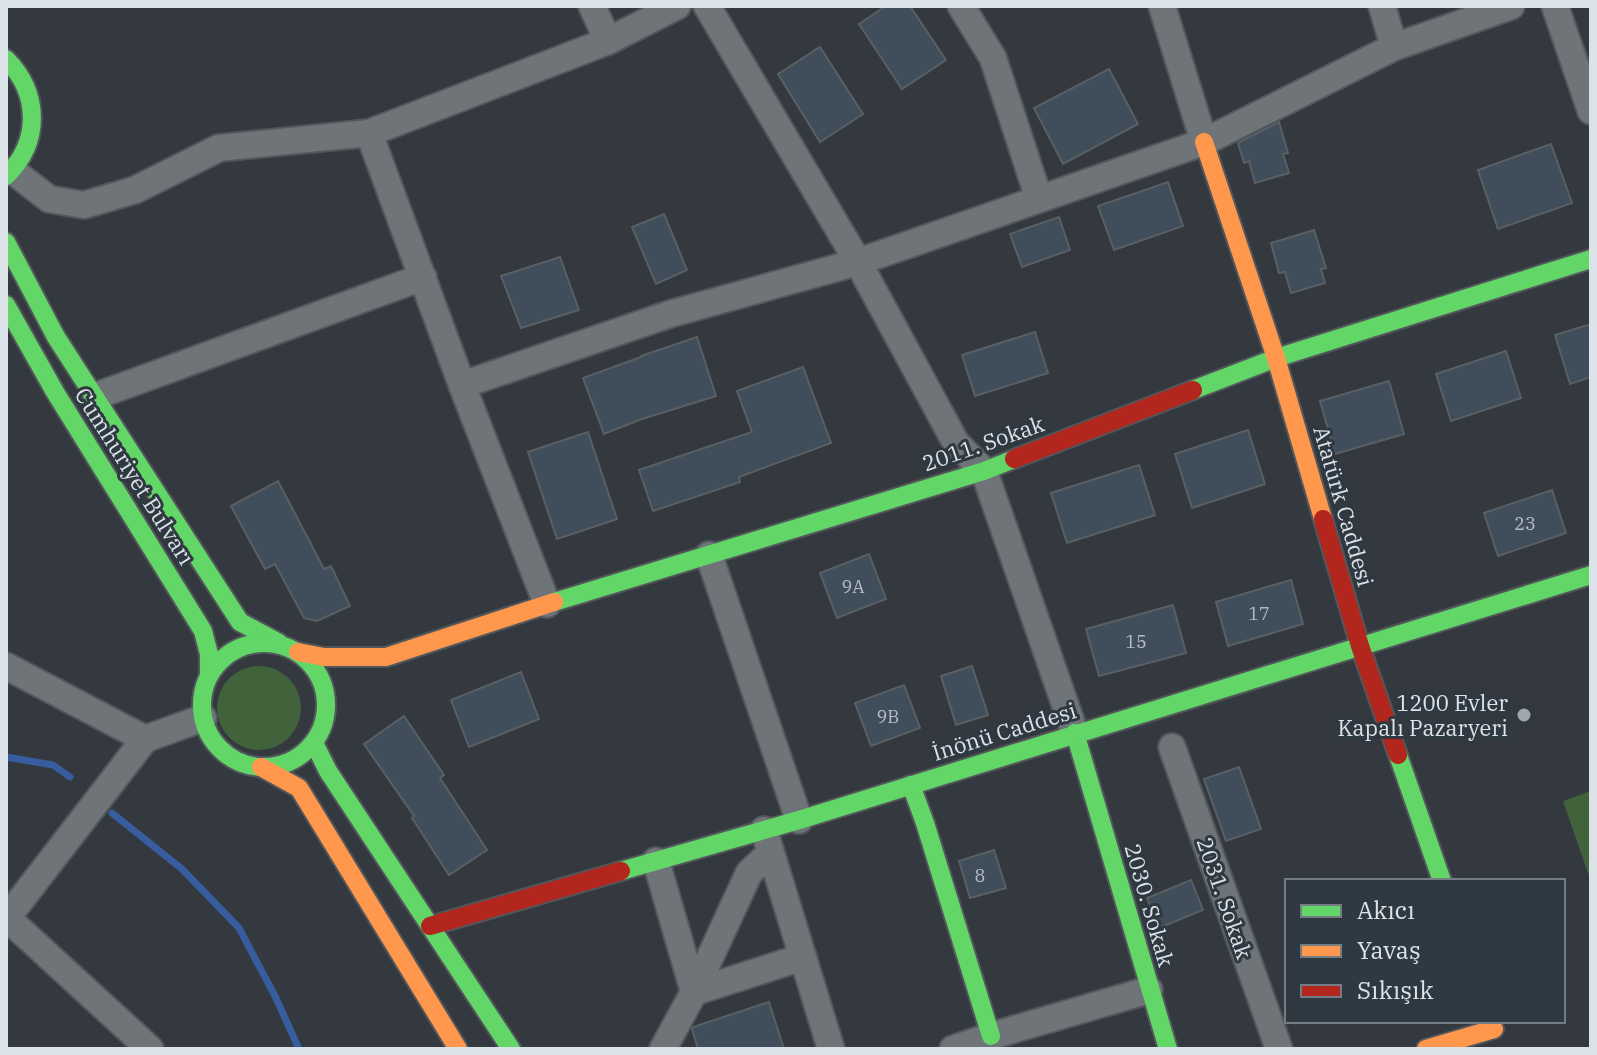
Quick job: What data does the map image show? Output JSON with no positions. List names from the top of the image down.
{
  "streets": {
    "street": [
      "2011. Sokak",
      "Cumhuriyet Bulvarı",
      "Atatürk Caddesi",
      "İnönü Caddesi",
      "2031. Sokak",
      "2030. Sokak"
    ]
  },
  "crossings": [
    ["2011. Sokak", "Atatürk Caddesi"],
    ["Atatürk Caddesi", "İnönü Caddesi"],
    ["İnönü Caddesi", "2030. Sokak"]
  ],
  "places": ["1200 Evler Kapalı Pazaryeri"],
  "house_numbers": [
    "23",
    "9A",
    "17",
    "15",
    "9B",
    "8"
  ],
  "legend": ["Akıcı", "Yavaş", "Sıkışık"]
}
